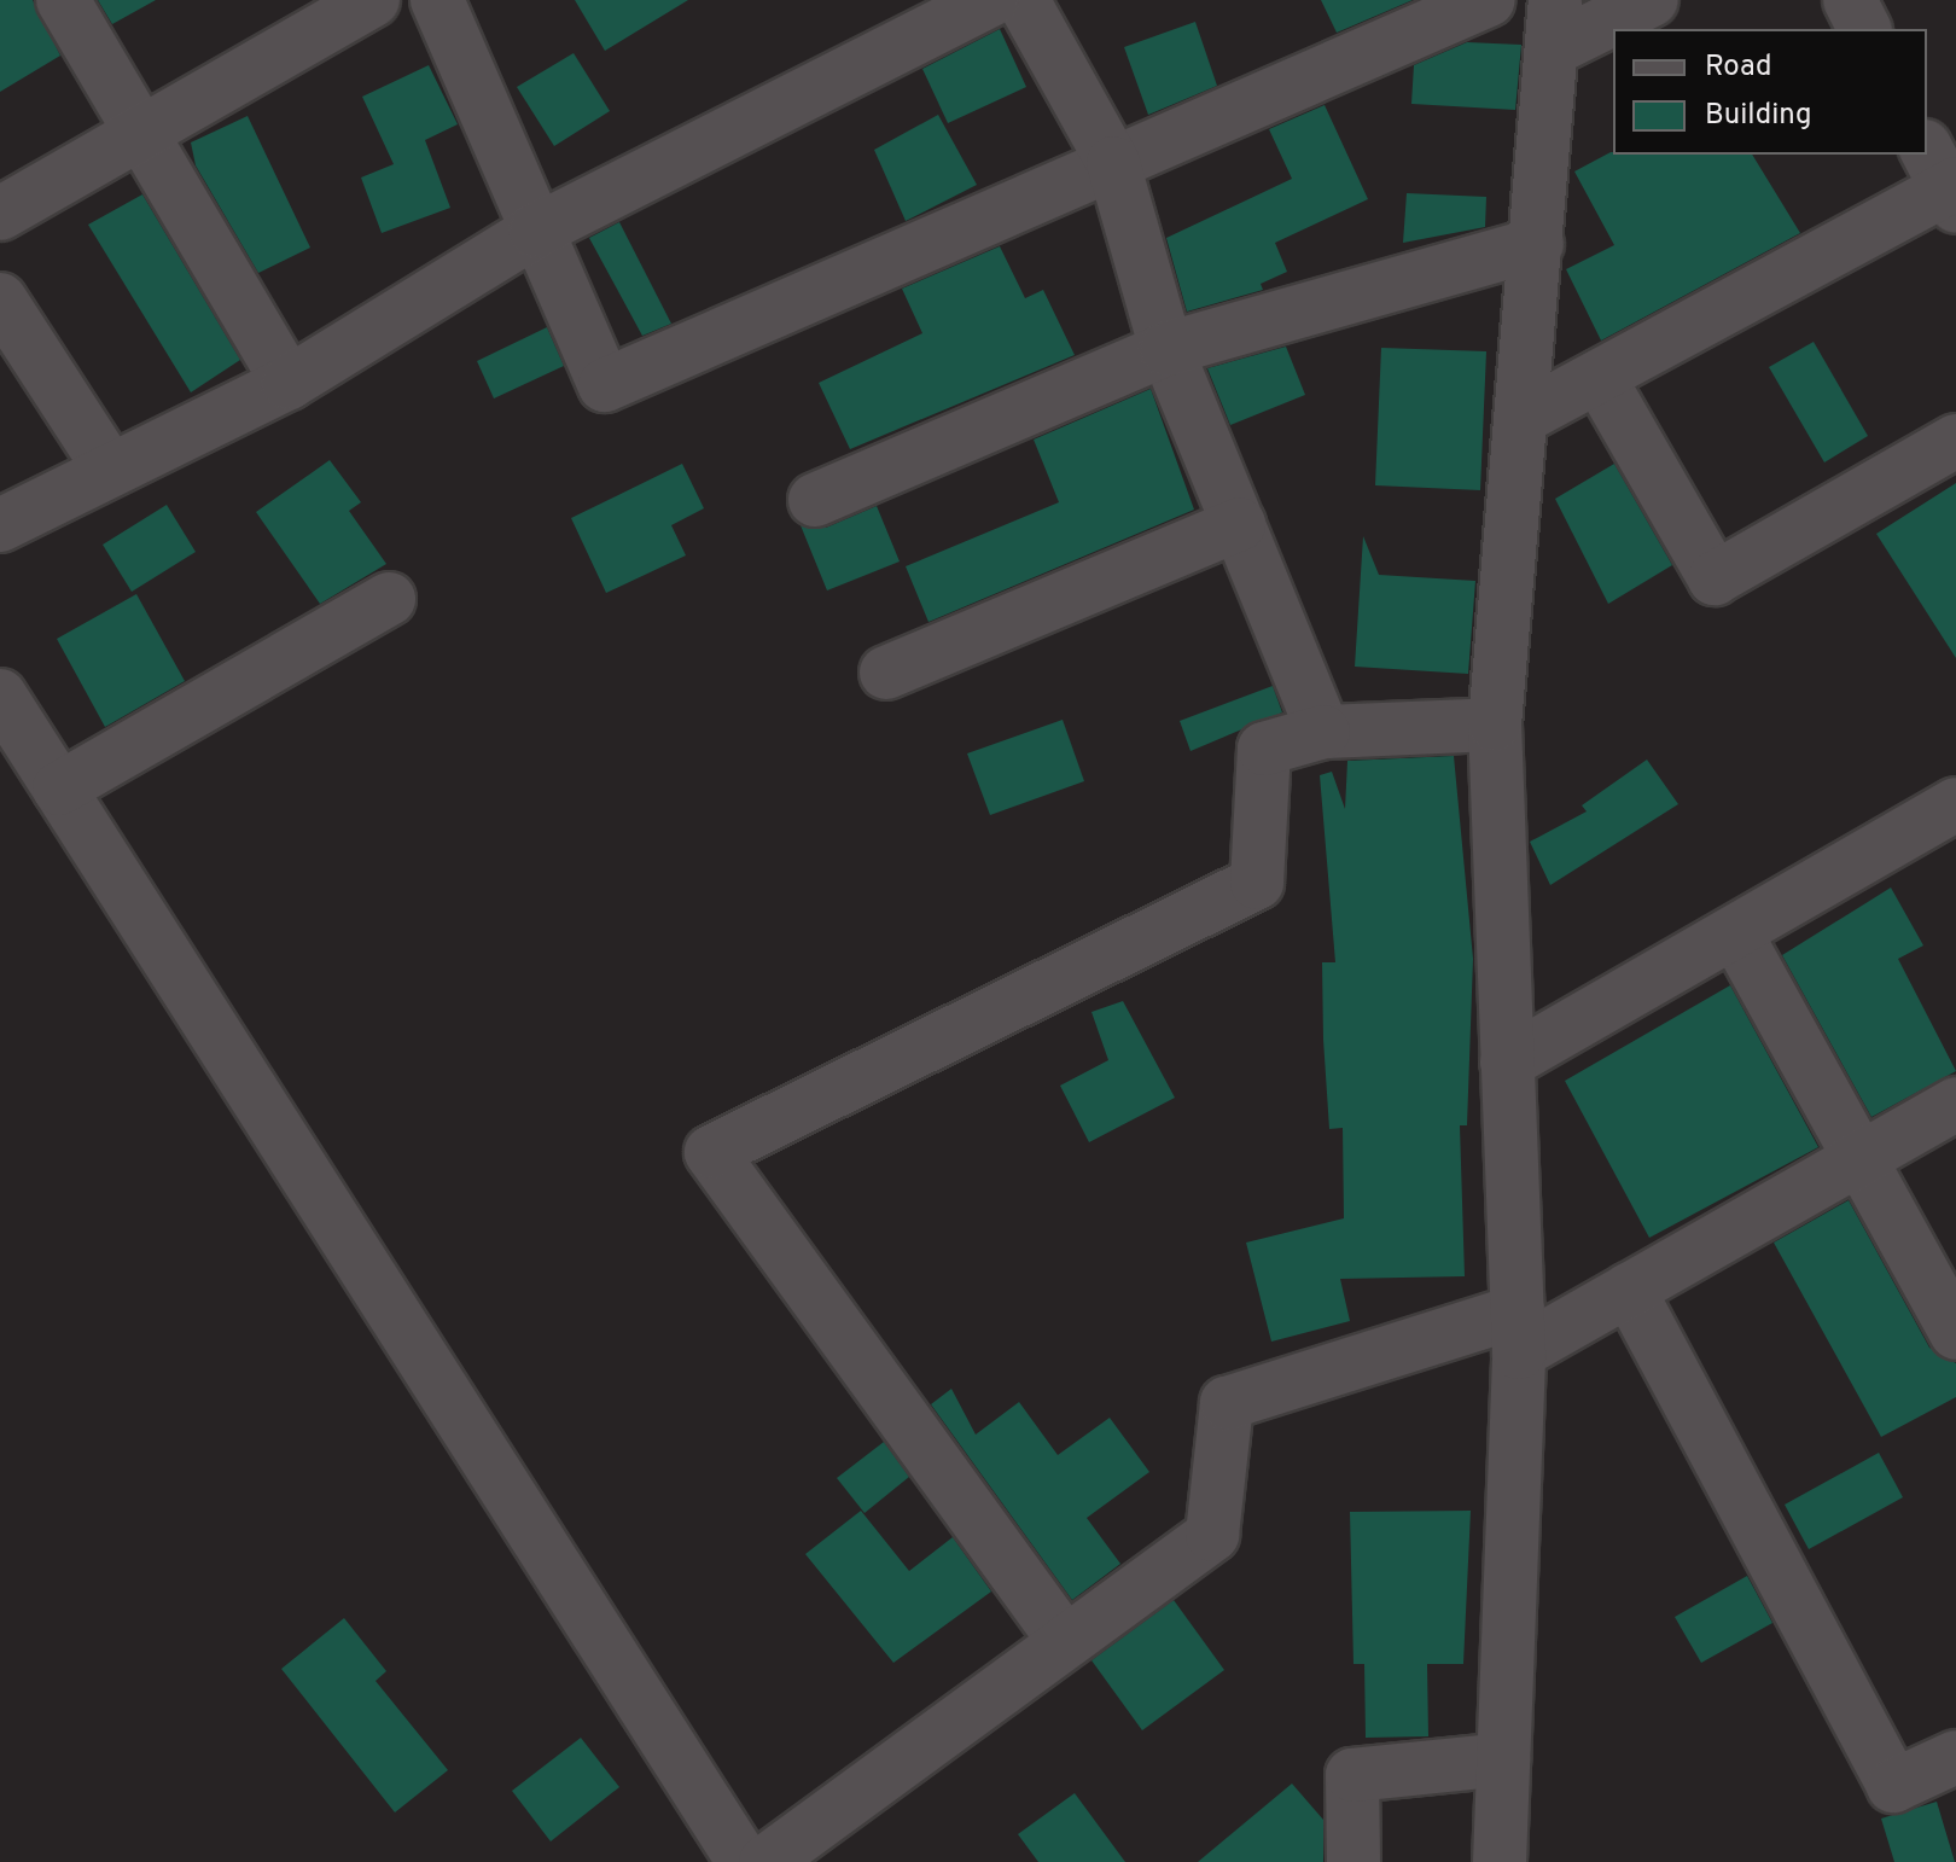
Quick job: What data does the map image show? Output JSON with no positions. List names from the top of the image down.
{
  "legend": ["Road", "Building"]
}
